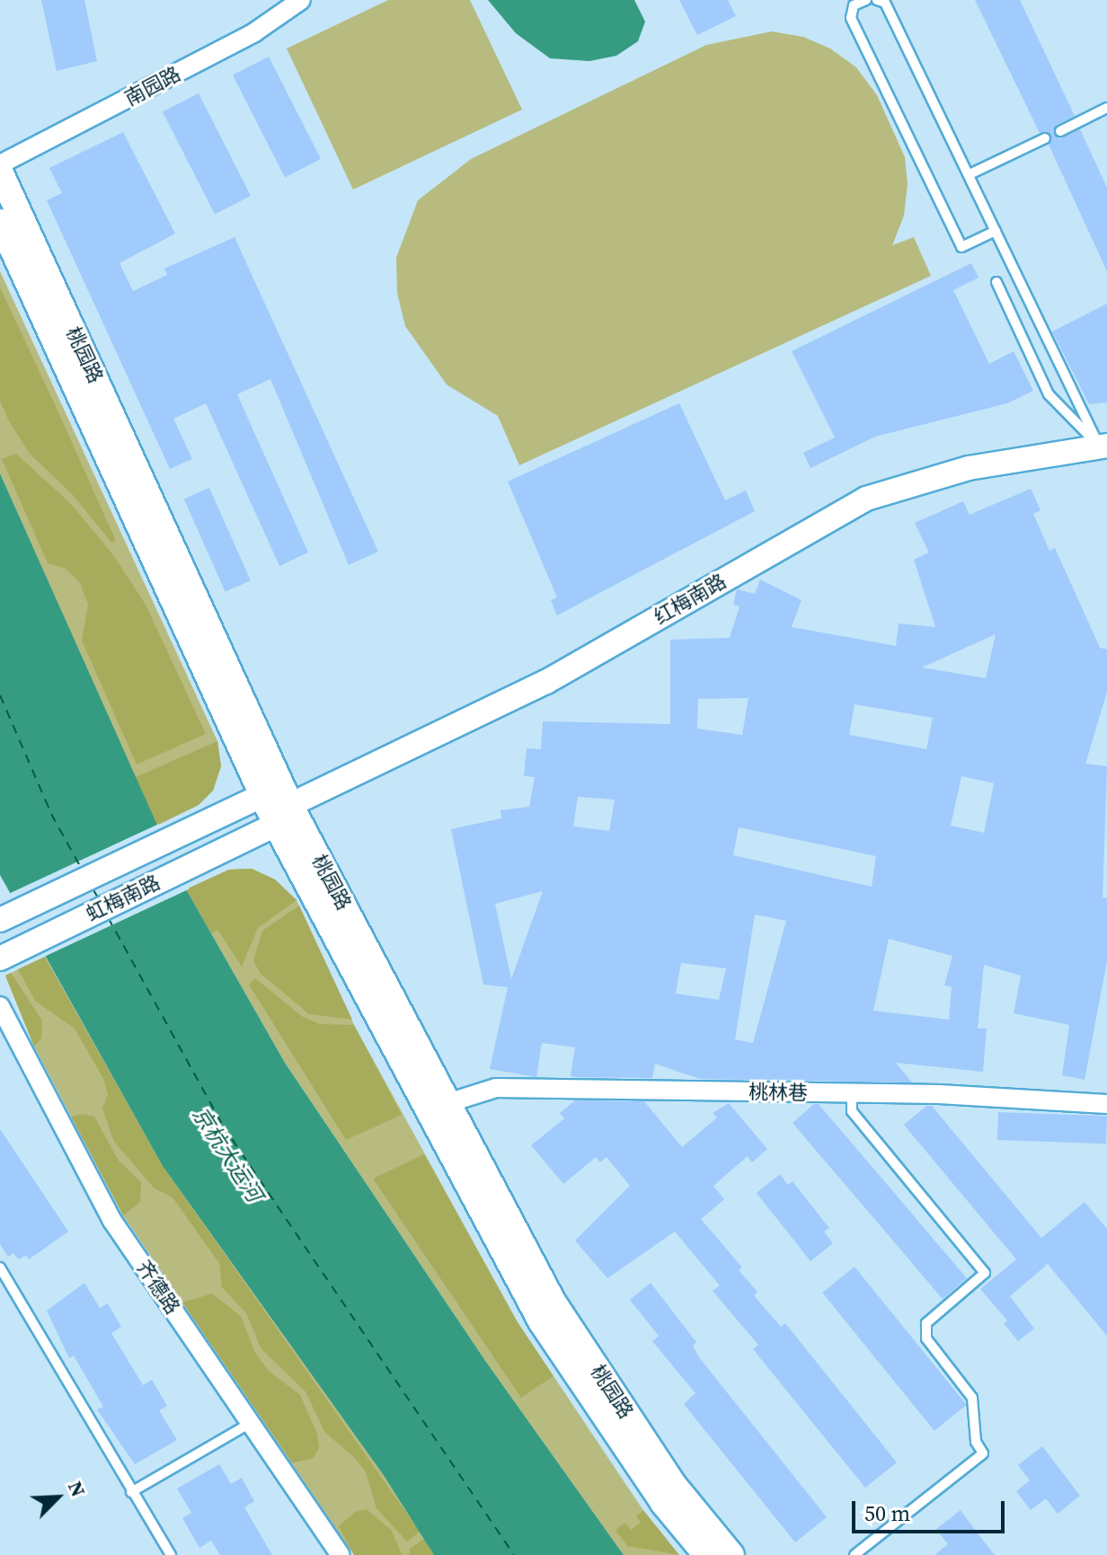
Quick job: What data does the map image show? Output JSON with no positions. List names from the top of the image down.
{
  "streets": {
    "main road": ["桃园路"],
    "street": [
      "南园路",
      "红梅南路",
      "虹梅南路",
      "桃林巷",
      "齐德路"
    ]
  },
  "crossings": [
    ["桃园路", "红梅南路"],
    ["桃园路", "虹梅南路"],
    ["桃园路", "桃林巷"],
    ["红梅南路", "虹梅南路"]
  ],
  "water": ["京杭大运河"],
  "scale_bar": "50 m",
  "north": "top right"
}
